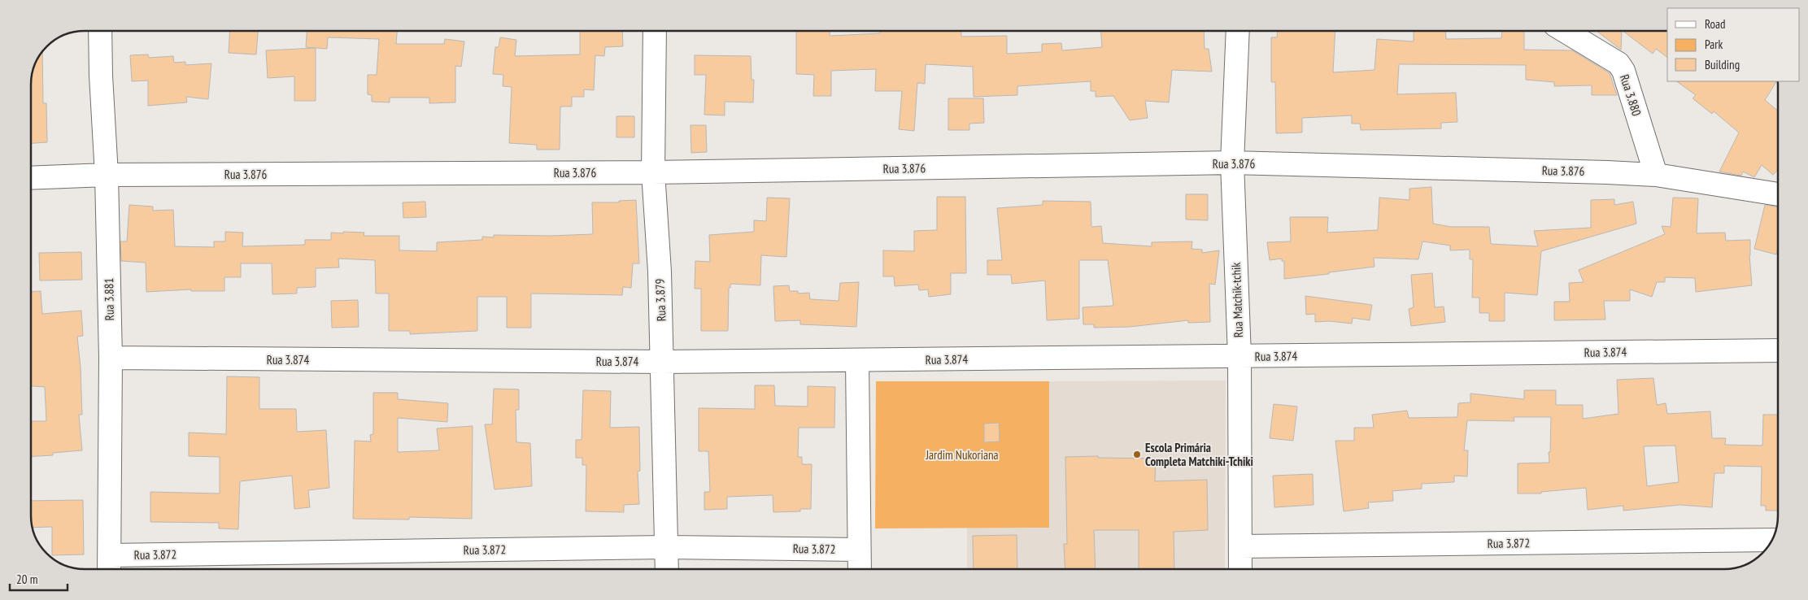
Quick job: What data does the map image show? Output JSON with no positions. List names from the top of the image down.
{
  "streets": {
    "street": [
      "Rua 3.880",
      "Rua 3.876",
      "Rua 3.881",
      "Rua 3.879",
      "Rua Matchik-tchik",
      "Rua 3.874",
      "Rua 3.872"
    ]
  },
  "crossings": [
    ["Rua 3.880", "Rua 3.876"],
    ["Rua 3.876", "Rua 3.881"],
    ["Rua 3.876", "Rua 3.879"],
    ["Rua 3.876", "Rua Matchik-tchik"],
    ["Rua 3.881", "Rua 3.874"],
    ["Rua 3.881", "Rua 3.872"],
    ["Rua 3.879", "Rua 3.874"],
    ["Rua 3.879", "Rua 3.872"],
    ["Rua Matchik-tchik", "Rua 3.874"],
    ["Rua Matchik-tchik", "Rua 3.872"]
  ],
  "parks": ["Jardim Nukoriana"],
  "places": ["Escola Primária Completa Matchiki-Tchiki"],
  "legend": ["Road", "Park", "Building"],
  "scale_bar": "20 m"
}
